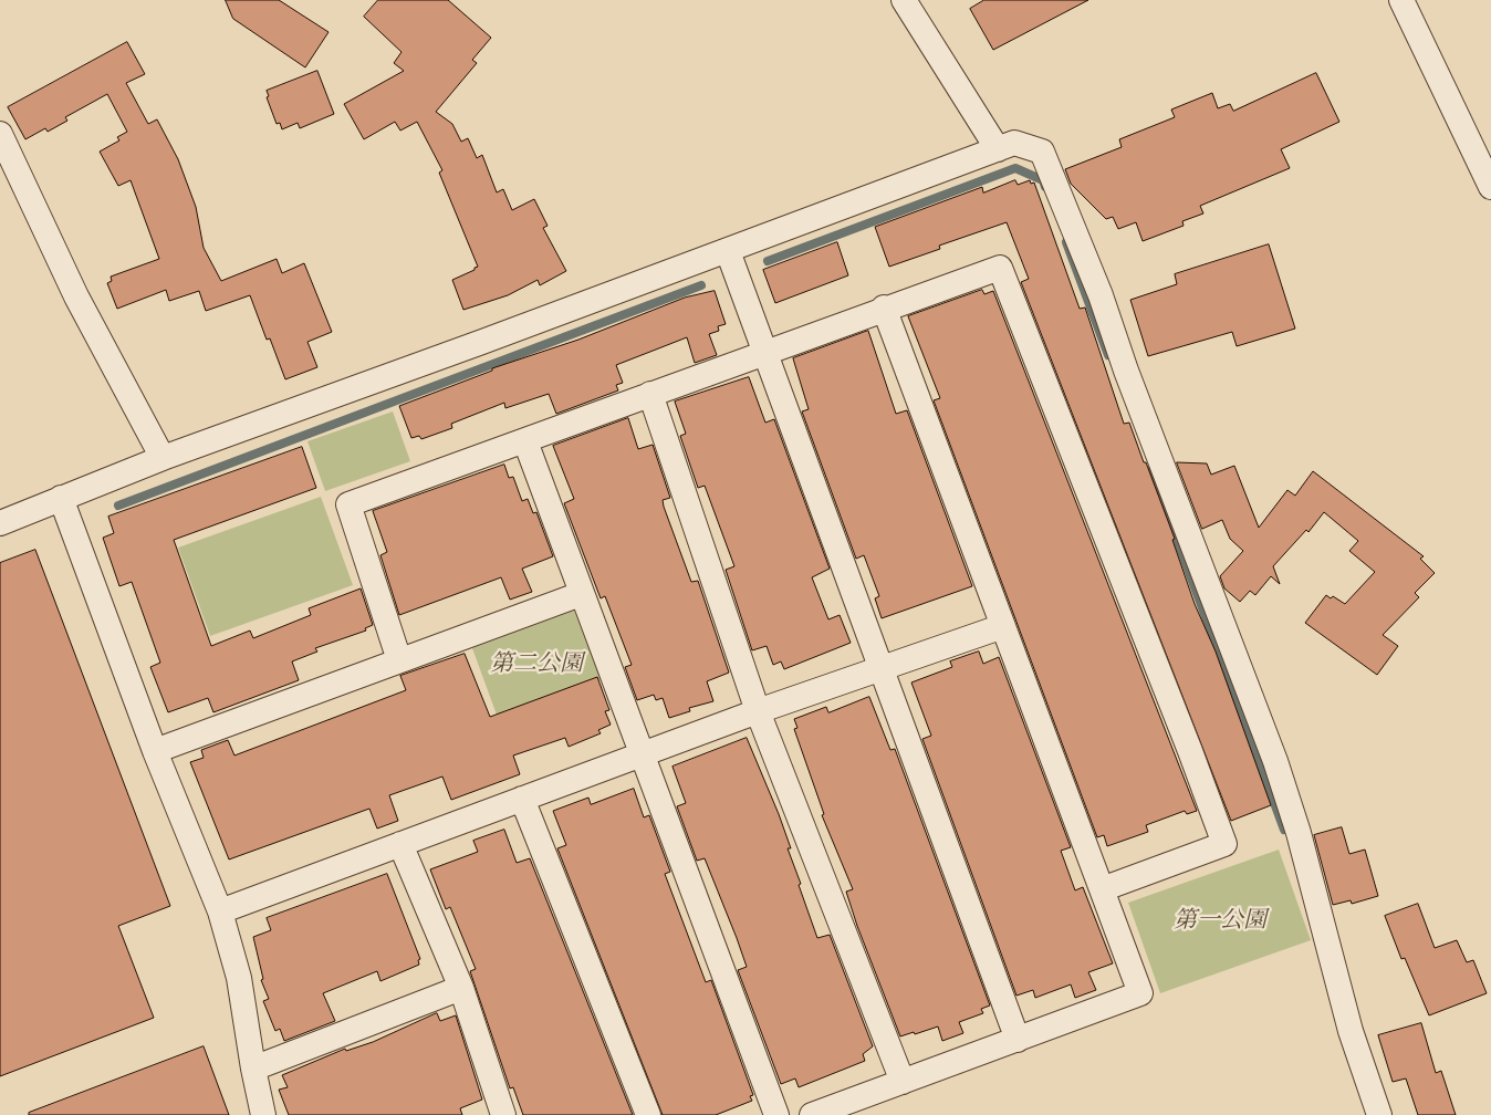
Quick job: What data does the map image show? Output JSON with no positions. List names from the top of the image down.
{
  "parks": ["第二公園", "第一公園"]
}
